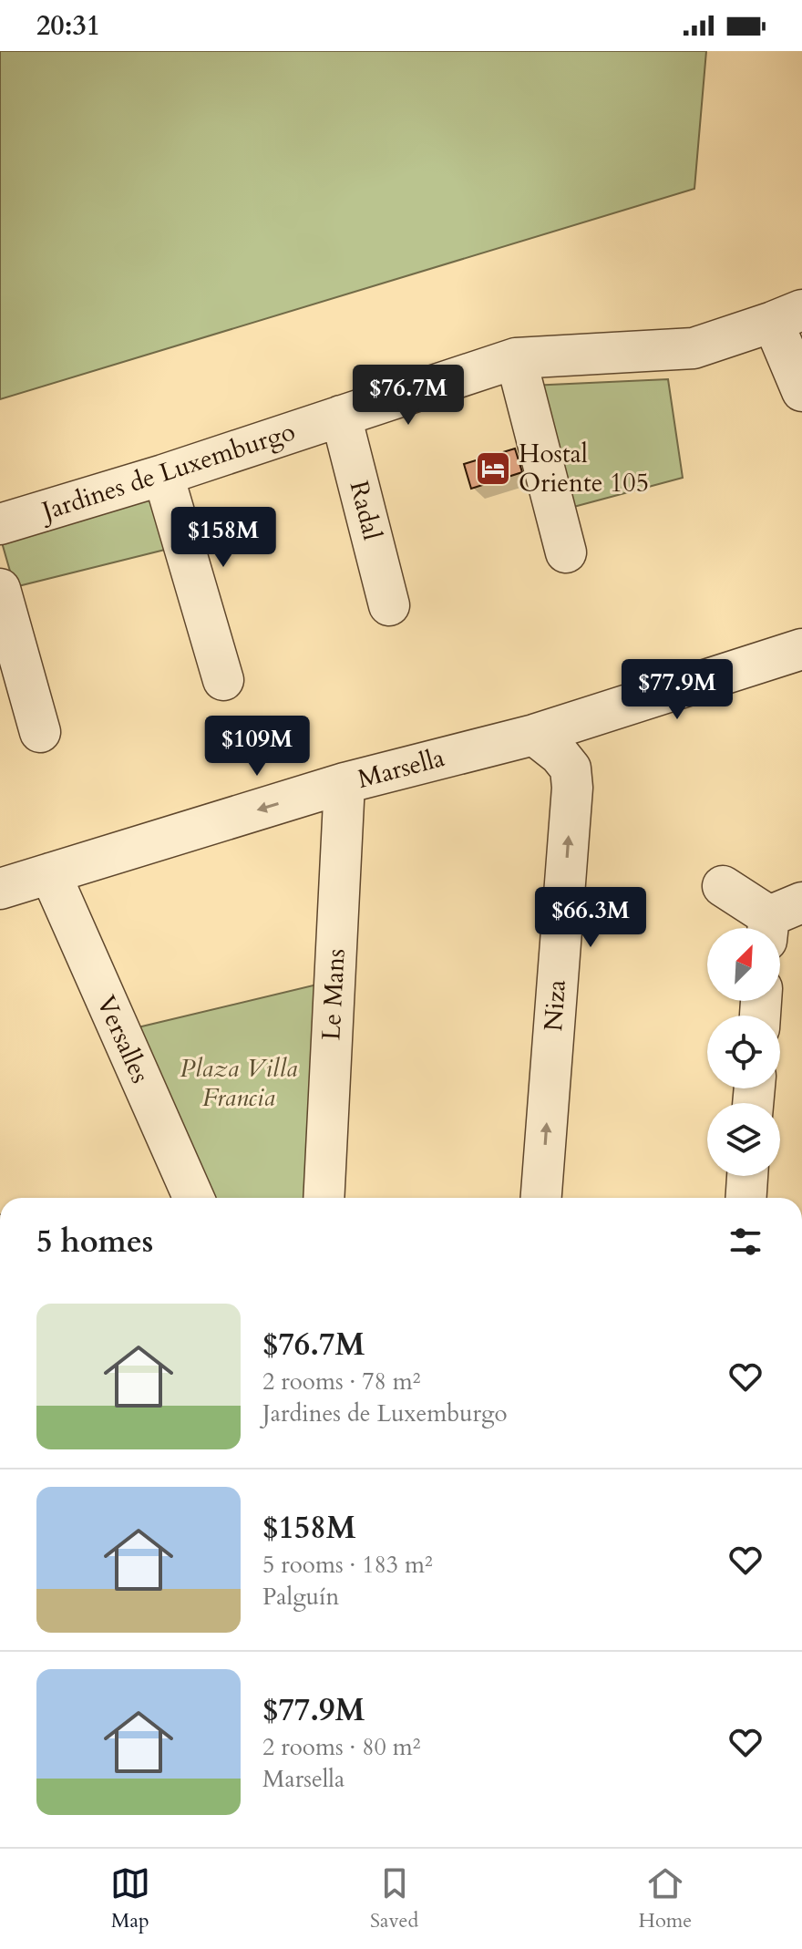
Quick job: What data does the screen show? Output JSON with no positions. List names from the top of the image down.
{
  "streets": {
    "street": [
      "Jardines de Luxemburgo",
      "Radal",
      "Marsella",
      "Le Mans",
      "Niza",
      "Versalles"
    ]
  },
  "crossings": [
    ["Jardines de Luxemburgo", "Radal"],
    ["Marsella", "Le Mans"],
    ["Marsella", "Niza"],
    ["Marsella", "Versalles"]
  ],
  "one_way": ["Marsella", "Niza"],
  "parks": ["Plaza Villa Francia"],
  "places": {
    "hotel": ["Hostal Oriente 105"]
  },
  "north": "top right",
  "page": {
    "status": "20:31",
    "price": [
      "$76.7M",
      "$158M",
      "$77.9M",
      "$109M",
      "$66.3M"
    ],
    "heading": "5 homes",
    "list": [
      {
        "name": "$76.7M",
        "note": "2 rooms · 78 m² · Jardines de Luxemburgo"
      },
      {
        "name": "$158M",
        "note": "5 rooms · 183 m² · Palguín"
      },
      {
        "name": "$77.9M",
        "note": "2 rooms · 80 m² · Marsella"
      }
    ],
    "tabs": ["Map", "Saved", "Home"]
  }
}
